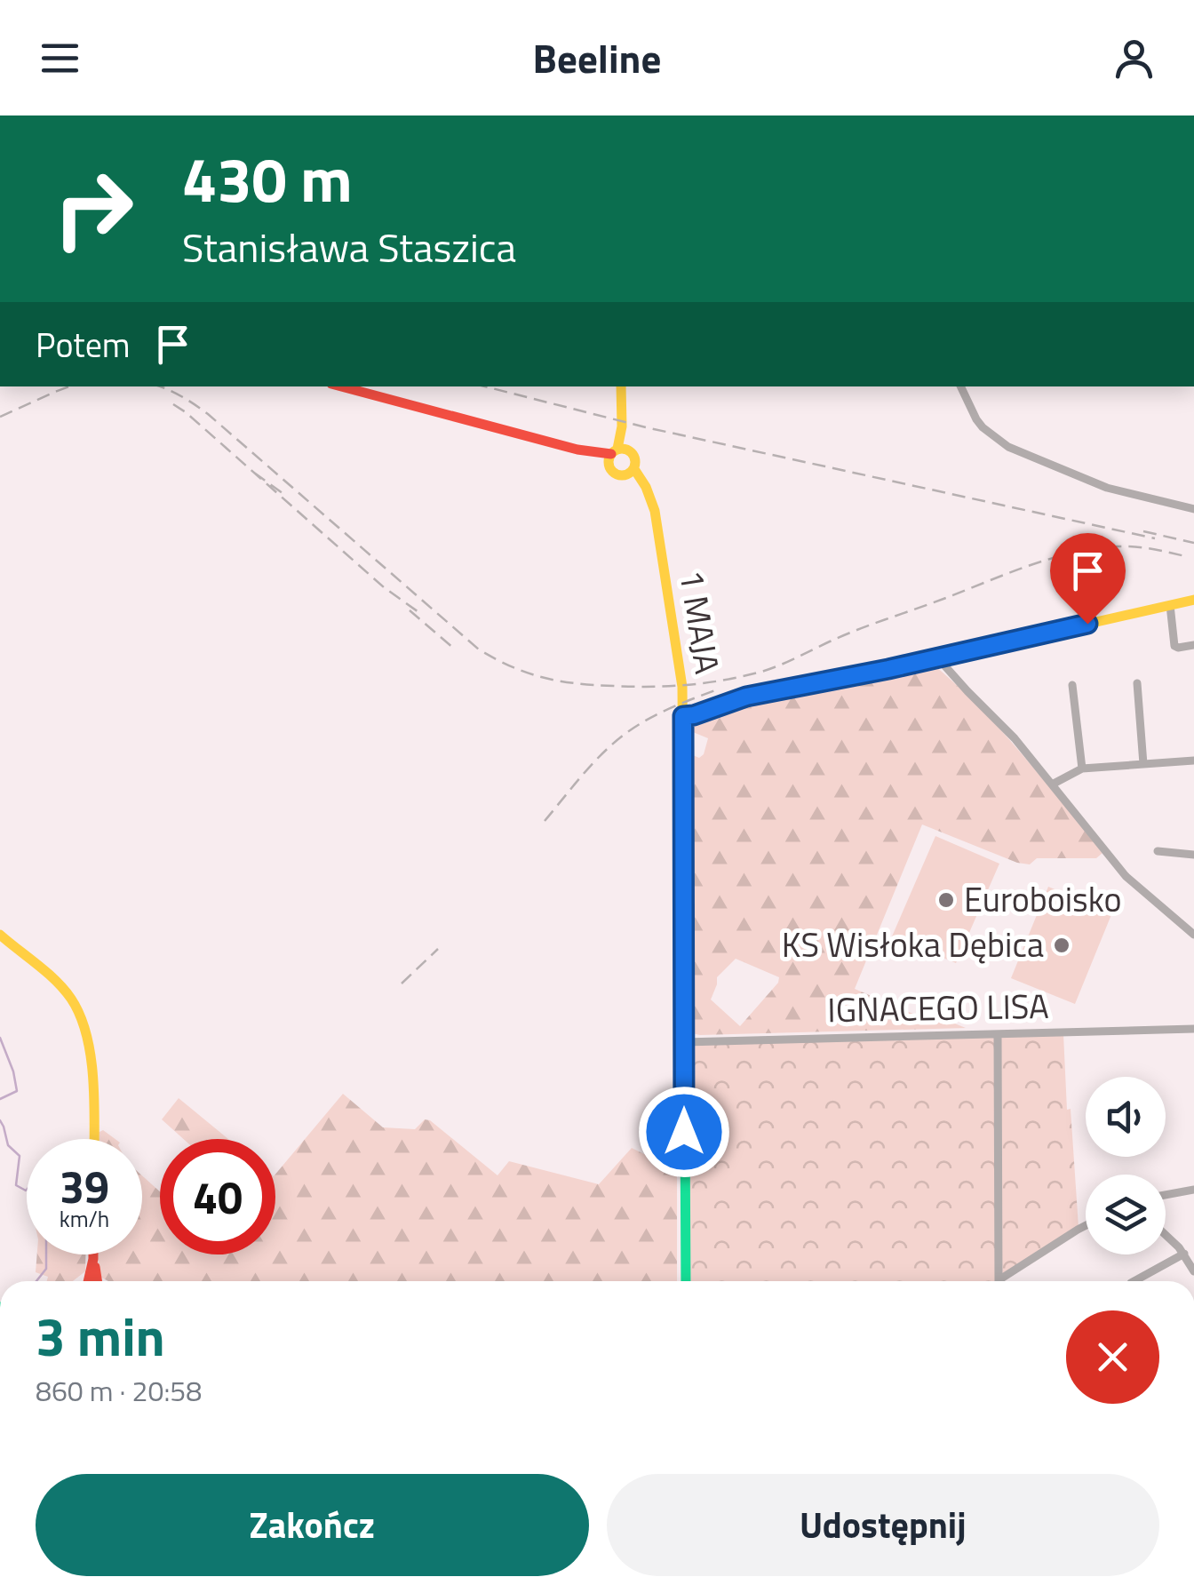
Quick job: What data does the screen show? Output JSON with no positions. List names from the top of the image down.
{
  "streets": {
    "street": ["1 MAJA", "IGNACEGO LISA"]
  },
  "crossings": [
    ["1 MAJA", "IGNACEGO LISA"]
  ],
  "places": ["Euroboisko", "KS Wisłoka Dębica"],
  "page": {
    "header": "Beeline",
    "turn": ["430 m", "Stanisława Staszica"],
    "then": "Potem",
    "speed": "39 km/h",
    "limit": "40",
    "heading": ["3 min", "860 m · 20:58"],
    "buttons": ["Zakończ", "Udostępnij"]
  }
}
